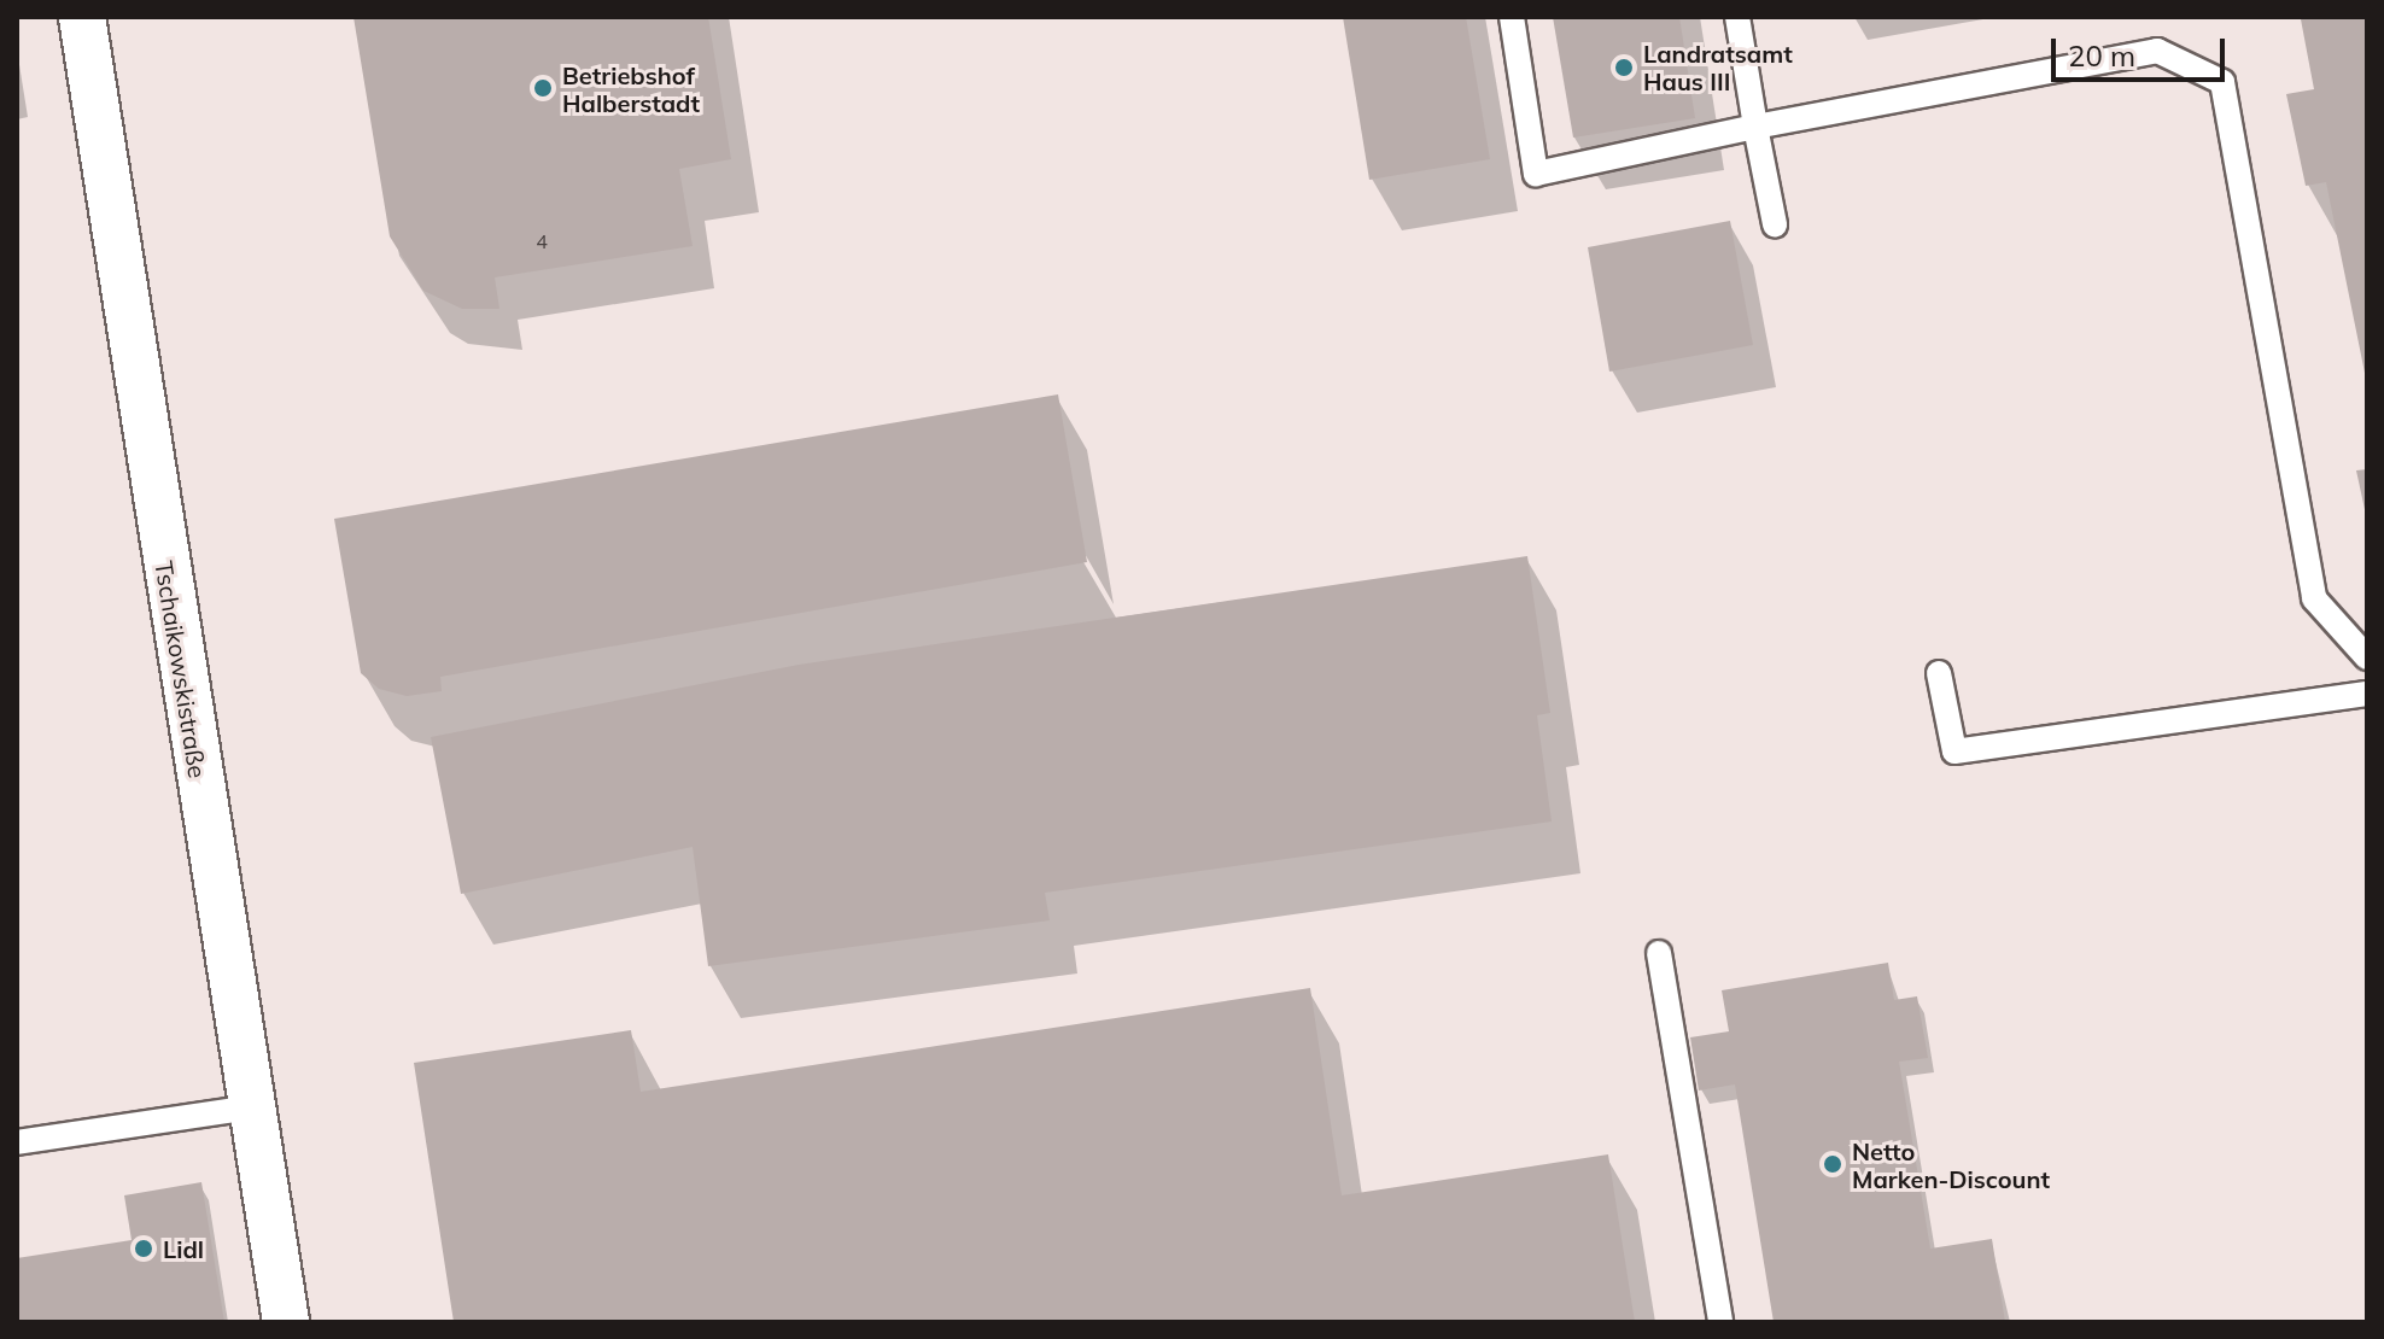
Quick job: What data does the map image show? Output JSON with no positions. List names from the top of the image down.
{
  "streets": {
    "street": ["Tschaikowskistraße"]
  },
  "places": [
    "Landratsamt Haus III",
    "Betriebshof Halberstadt",
    "Netto Marken-Discount",
    "Lidl"
  ],
  "house_numbers": ["4"],
  "scale_bar": "20 m"
}
